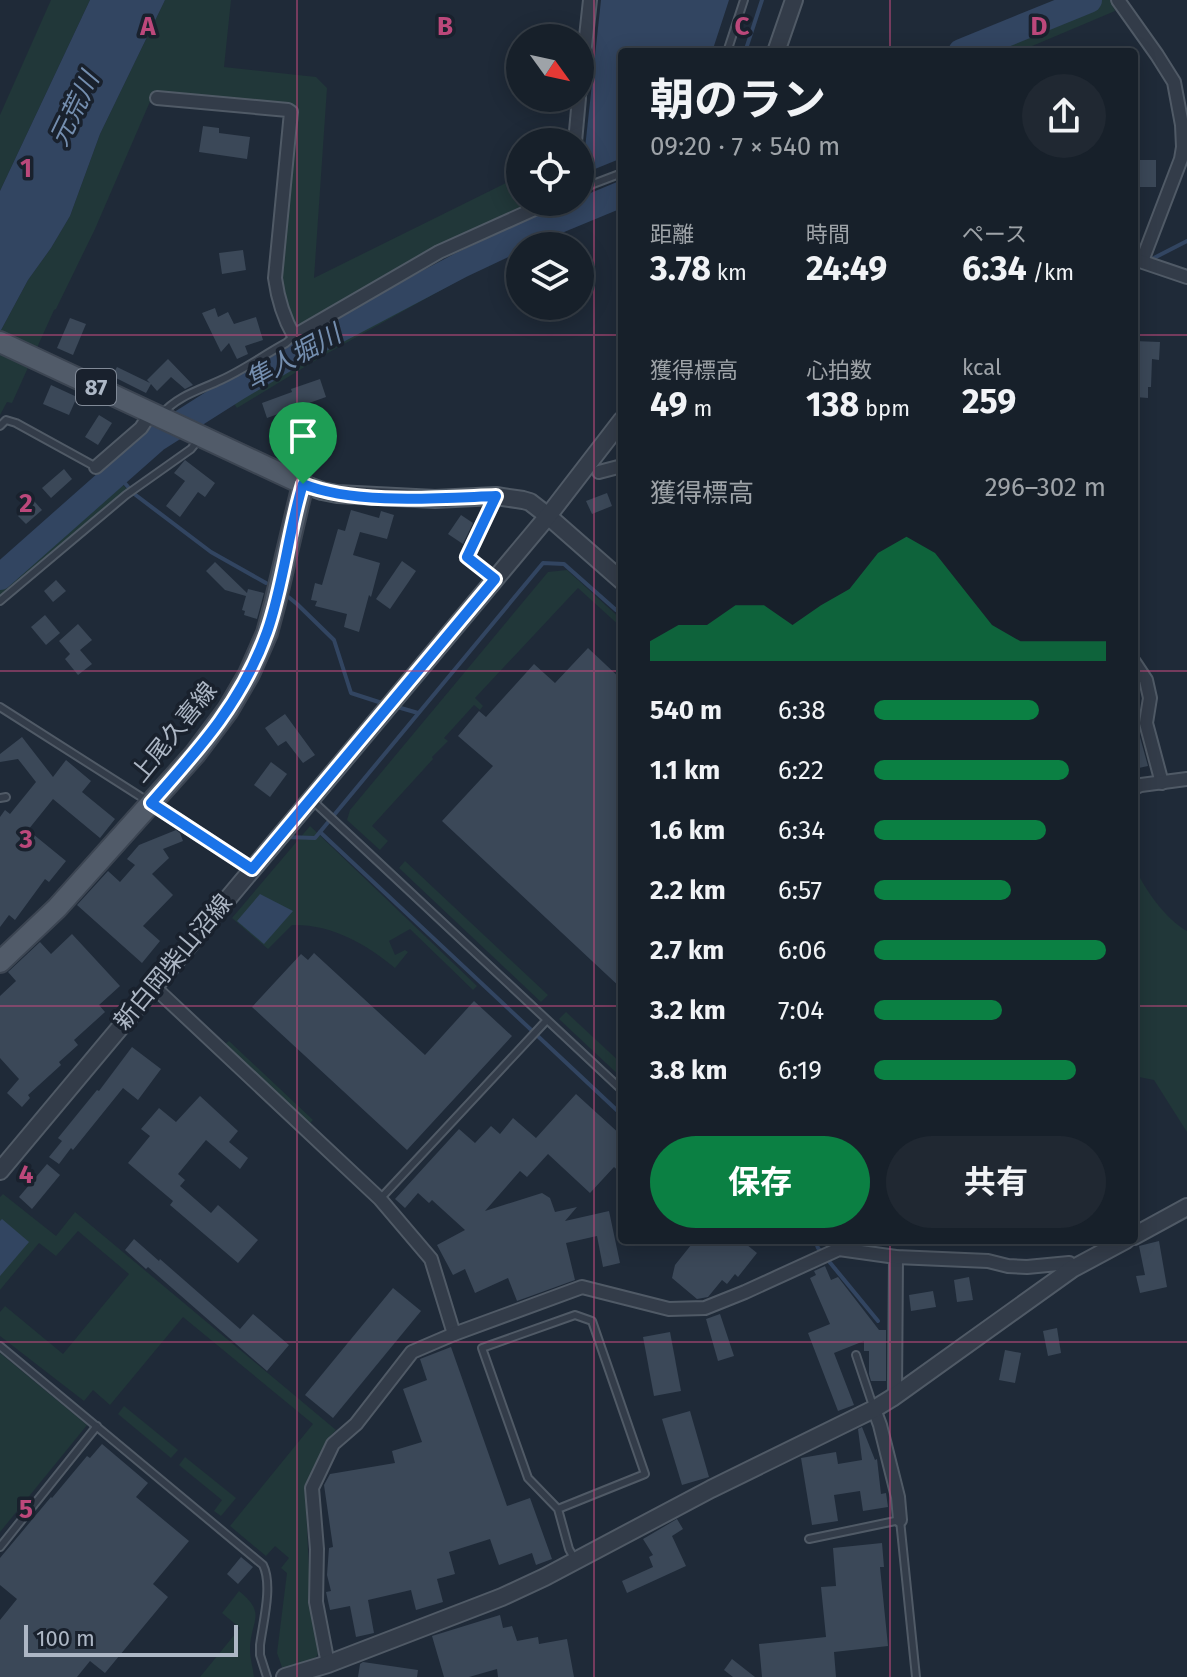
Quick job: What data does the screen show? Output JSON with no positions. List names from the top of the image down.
{
  "streets": {
    "main road": ["87", "上尾久喜線"],
    "street": ["新白岡柴山沼線"]
  },
  "crossings": [
    ["87", "上尾久喜線"]
  ],
  "water": ["元荒川", "隼人堀川"],
  "scale_bar": "100 m",
  "north": "bottom right",
  "page": {
    "heading": ["朝のラン", "09:20 · 7 × 540 m"],
    "stats": [
      ["距離", "3.78 km"],
      ["時間", "24:49"],
      ["ペース", "6:34 /km"],
      ["獲得標高", "49 m"],
      ["心拍数", "138 bpm"],
      ["kcal", "259"]
    ],
    "chart": ["獲得標高", "296–302 m"],
    "list": [
      {
        "name": "540 m",
        "note": "6:38"
      },
      {
        "name": "1.1 km",
        "note": "6:22"
      },
      {
        "name": "1.6 km",
        "note": "6:34"
      },
      {
        "name": "2.2 km",
        "note": "6:57"
      },
      {
        "name": "2.7 km",
        "note": "6:06"
      },
      {
        "name": "3.2 km",
        "note": "7:04"
      },
      {
        "name": "3.8 km",
        "note": "6:19"
      }
    ],
    "buttons": ["保存", "共有"],
    "scale": "100 m"
  },
  "grid": {
    "columns": [
      "A",
      "B",
      "C",
      "D"
    ],
    "rows": [
      "1",
      "2",
      "3",
      "4",
      "5"
    ]
  }
}
